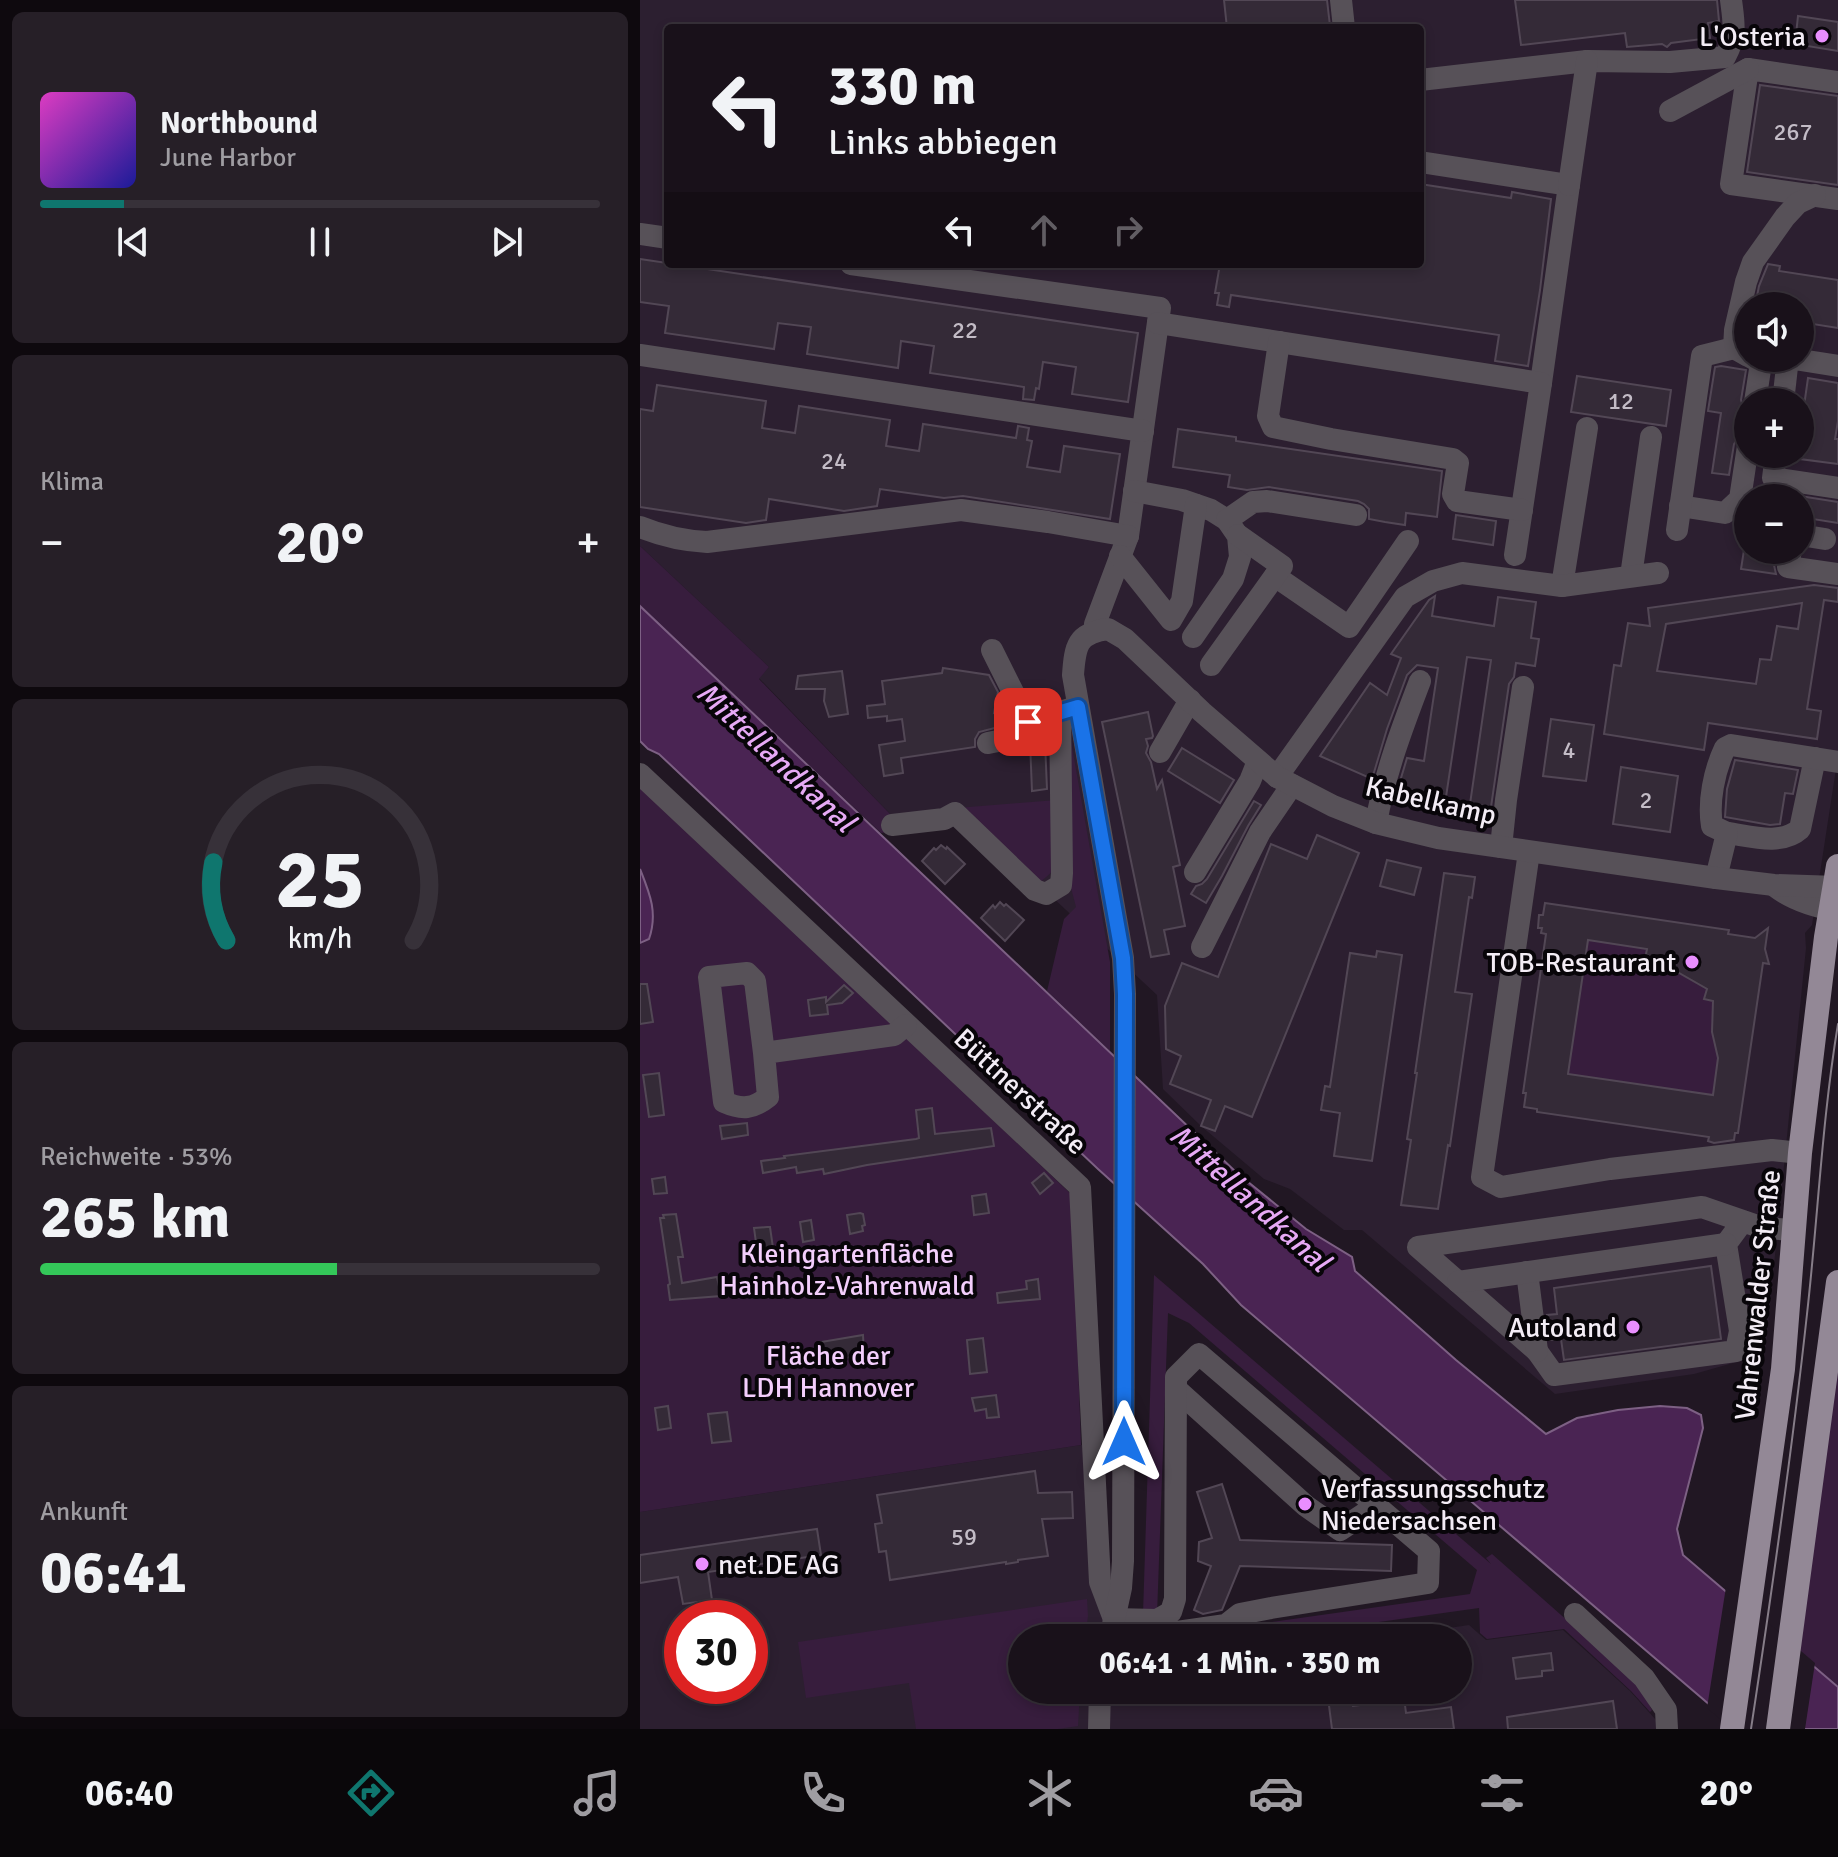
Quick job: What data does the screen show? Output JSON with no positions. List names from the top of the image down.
{
  "streets": {
    "main road": ["Vahrenwalder Straße"],
    "street": ["Kabelkamp", "Büttnerstraße"]
  },
  "crossings": [
    ["Kabelkamp", "Büttnerstraße"],
    ["Kabelkamp", "Vahrenwalder Straße"]
  ],
  "water": ["Mittellandkanal"],
  "parks": ["Kleingartenfläche Hainholz-Vahrenwald", "Fläche der LDH Hannover"],
  "places": [
    "L'Osteria",
    "TOB-Restaurant",
    "Autoland",
    "Verfassungsschutz Niedersachsen",
    "net.DE AG"
  ],
  "house_numbers": [
    "267",
    "22",
    "12",
    "24",
    "4",
    "2",
    "59"
  ],
  "page": {
    "turn": ["330 m", "Links abbiegen"],
    "song": ["Northbound", "June Harbor"],
    "map_buttons": ["+", "−"],
    "tile": [
      "Klima",
      ["Reichweite · 53%", "265 km"],
      ["Ankunft", "06:41"]
    ],
    "heat": ["−", "20°", "+"],
    "limit": "30",
    "trip": "06:41 · 1 Min. · 350 m",
    "tabs": ["06:40", "20°"],
    "gauge": ["25", "km/h"]
  }
}
